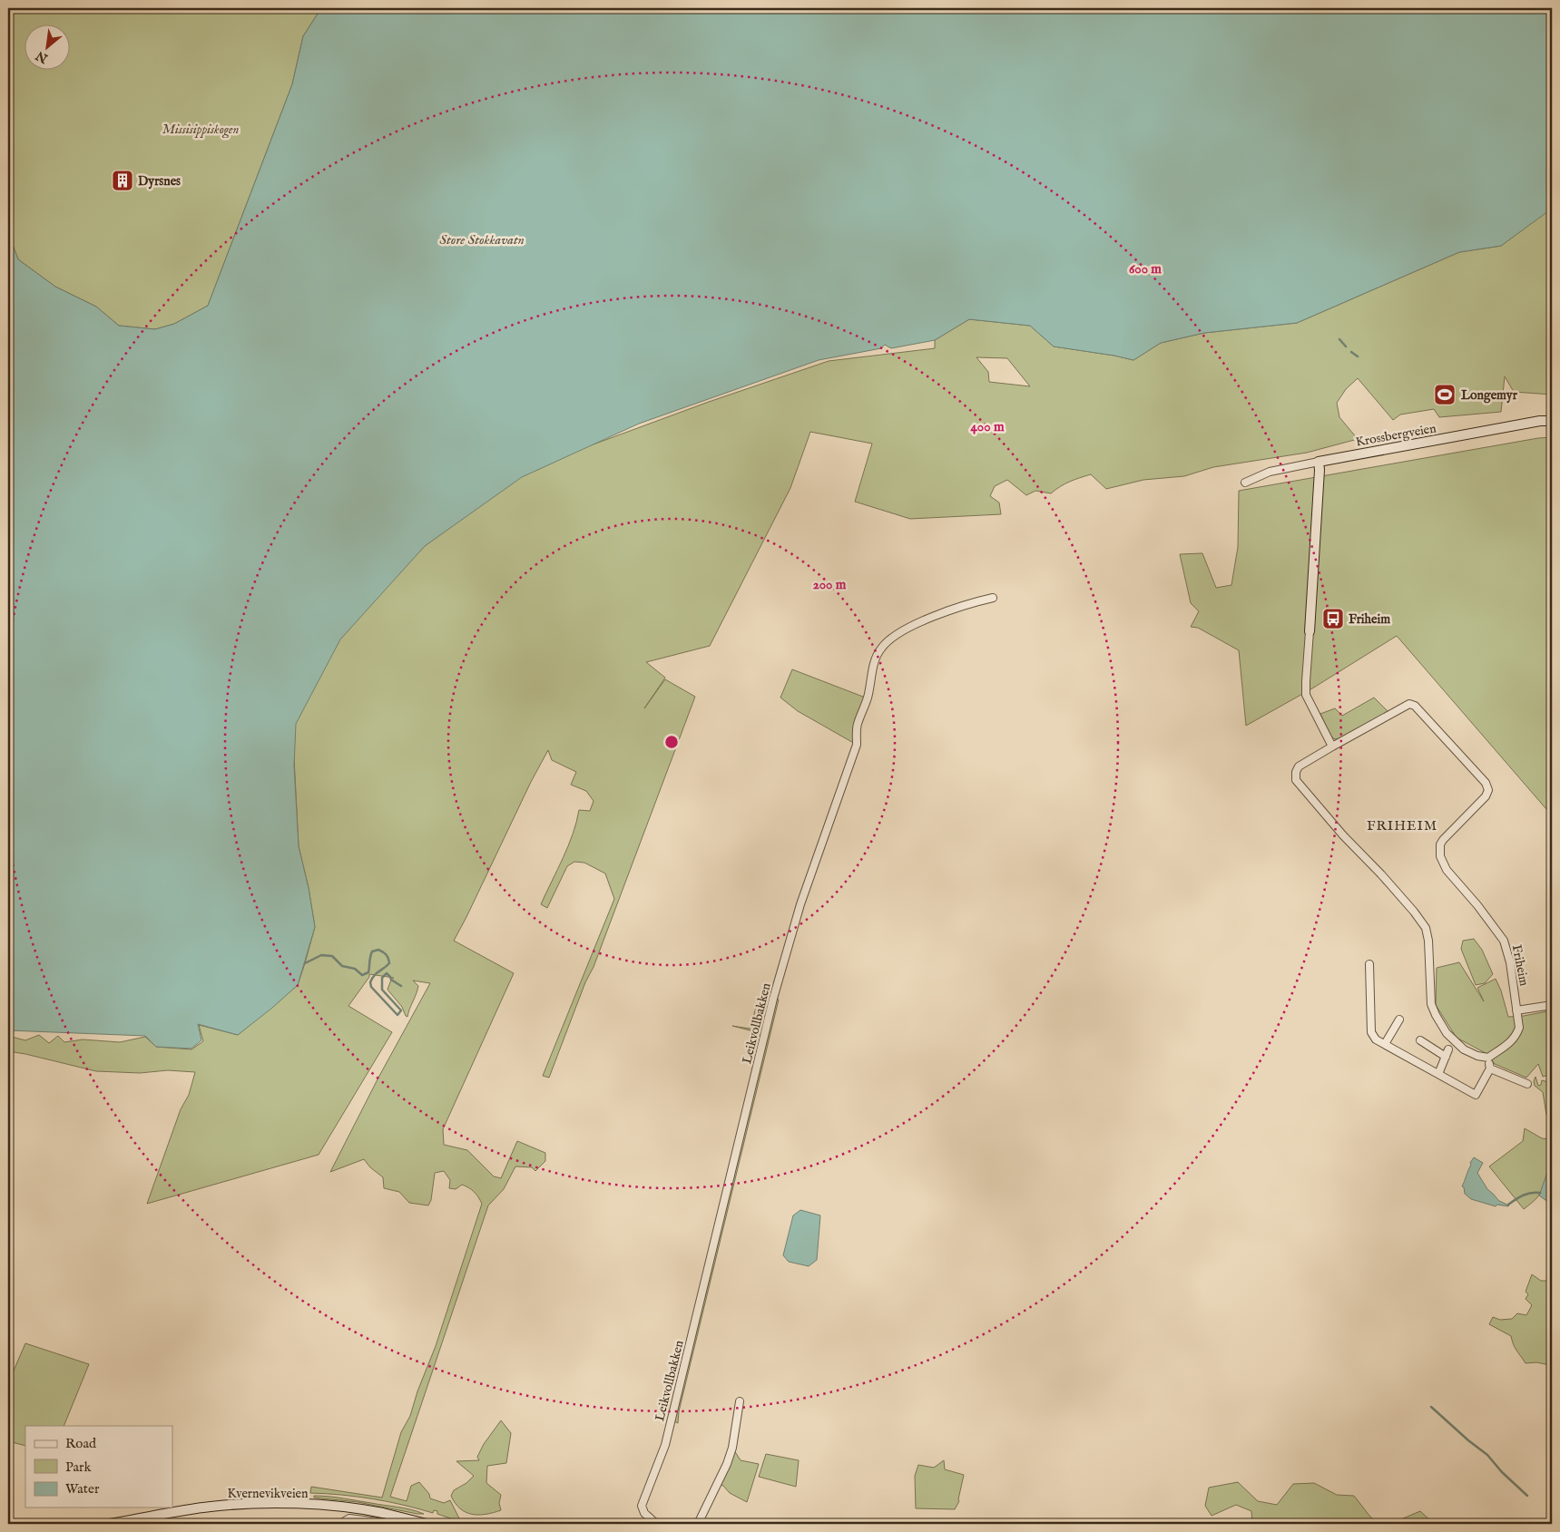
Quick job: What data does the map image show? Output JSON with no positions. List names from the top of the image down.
{
  "streets": {
    "street": [
      "Krossbergveien",
      "Friheim",
      "Leikvollbakken",
      "Kvernevikveien"
    ]
  },
  "districts": ["FRIHEIM"],
  "water": ["Store Stokkavatn"],
  "parks": ["Missisippiskogen"],
  "places": {
    "building": ["Dyrsnes"],
    "sports": ["Longemyr"],
    "bus stop": ["Friheim"]
  },
  "legend": ["Road", "Park", "Water"],
  "north": "bottom left",
  "rings": ["600 m", "400 m", "200 m"]
}
